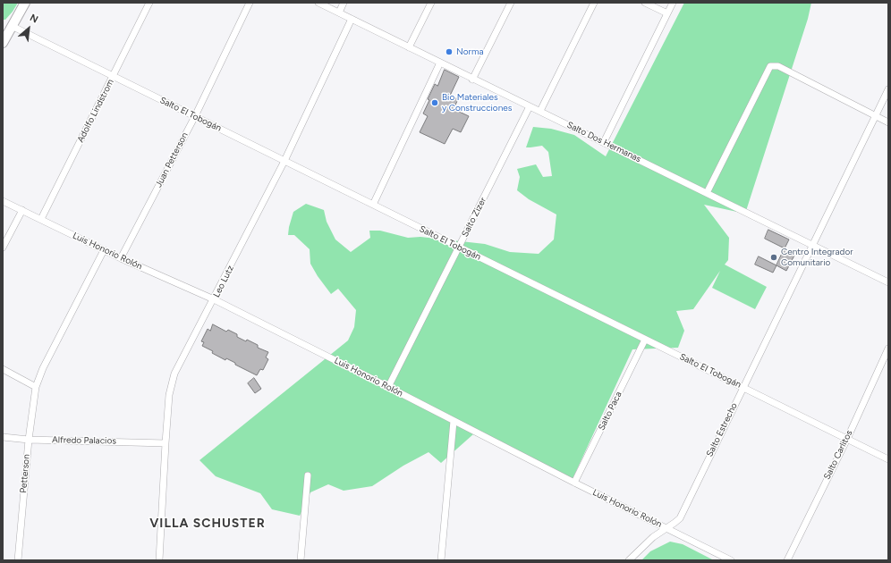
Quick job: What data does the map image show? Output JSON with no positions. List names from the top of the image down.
{
  "streets": {
    "street": [
      "Adolfo Lindstrom",
      "Salto El Tobogán",
      "Salto Dos Hermanas",
      "Juan Petterson",
      "Salto Zizer",
      "Luis Honorio Rolón",
      "Leo Lutz",
      "Salto Paca",
      "Salto Estrecho",
      "Alfredo Palacios",
      "Salto Carlitos",
      "Petterson"
    ]
  },
  "crossings": [
    ["Adolfo Lindstrom", "Salto El Tobogán"],
    ["Adolfo Lindstrom", "Luis Honorio Rolón"],
    ["Salto El Tobogán", "Juan Petterson"],
    ["Salto El Tobogán", "Salto Zizer"],
    ["Salto El Tobogán", "Leo Lutz"],
    ["Salto El Tobogán", "Salto Paca"],
    ["Salto El Tobogán", "Salto Estrecho"],
    ["Salto El Tobogán", "Salto Carlitos"],
    ["Salto Dos Hermanas", "Salto Zizer"],
    ["Salto Dos Hermanas", "Leo Lutz"],
    ["Salto Dos Hermanas", "Salto Estrecho"],
    ["Juan Petterson", "Luis Honorio Rolón"],
    ["Salto Zizer", "Luis Honorio Rolón"],
    ["Luis Honorio Rolón", "Leo Lutz"],
    ["Luis Honorio Rolón", "Salto Paca"],
    ["Luis Honorio Rolón", "Salto Estrecho"],
    ["Leo Lutz", "Alfredo Palacios"],
    ["Alfredo Palacios", "Petterson"]
  ],
  "districts": ["VILLA SCHUSTER"],
  "places": ["Norma", "Bio Materiales y Construcciones", "Centro Integrador Comunitario"],
  "north": "top right"
}
